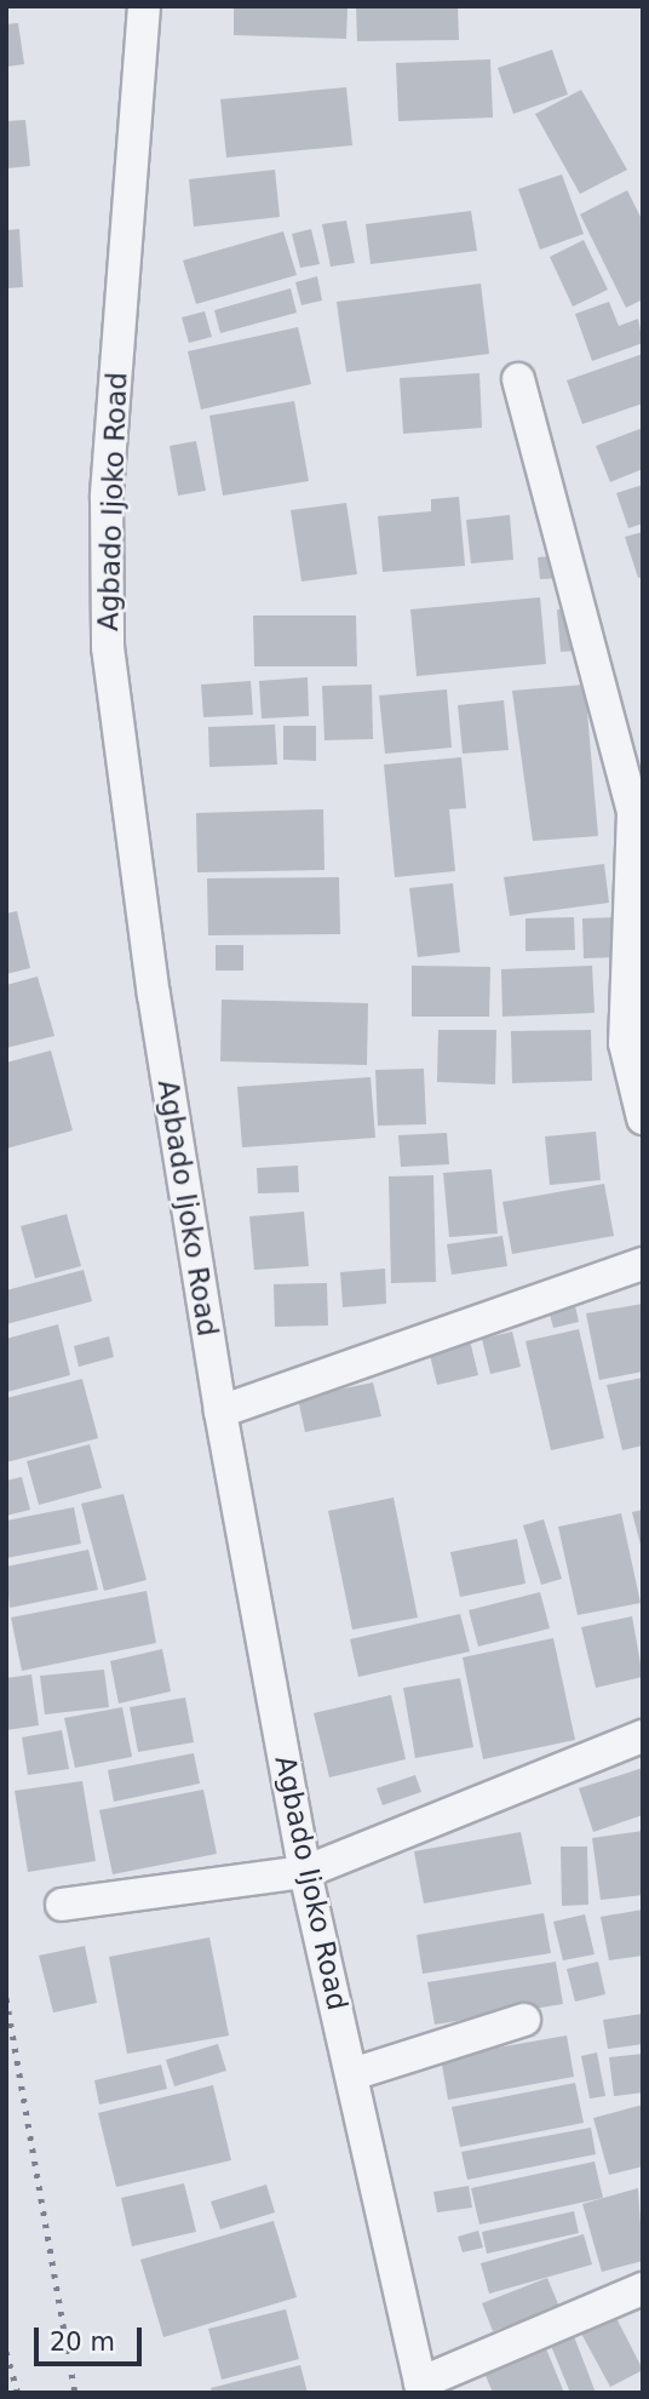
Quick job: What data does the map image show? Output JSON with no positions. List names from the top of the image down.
{
  "streets": {
    "street": ["Agbado Ijoko Road"]
  },
  "scale_bar": "20 m"
}
